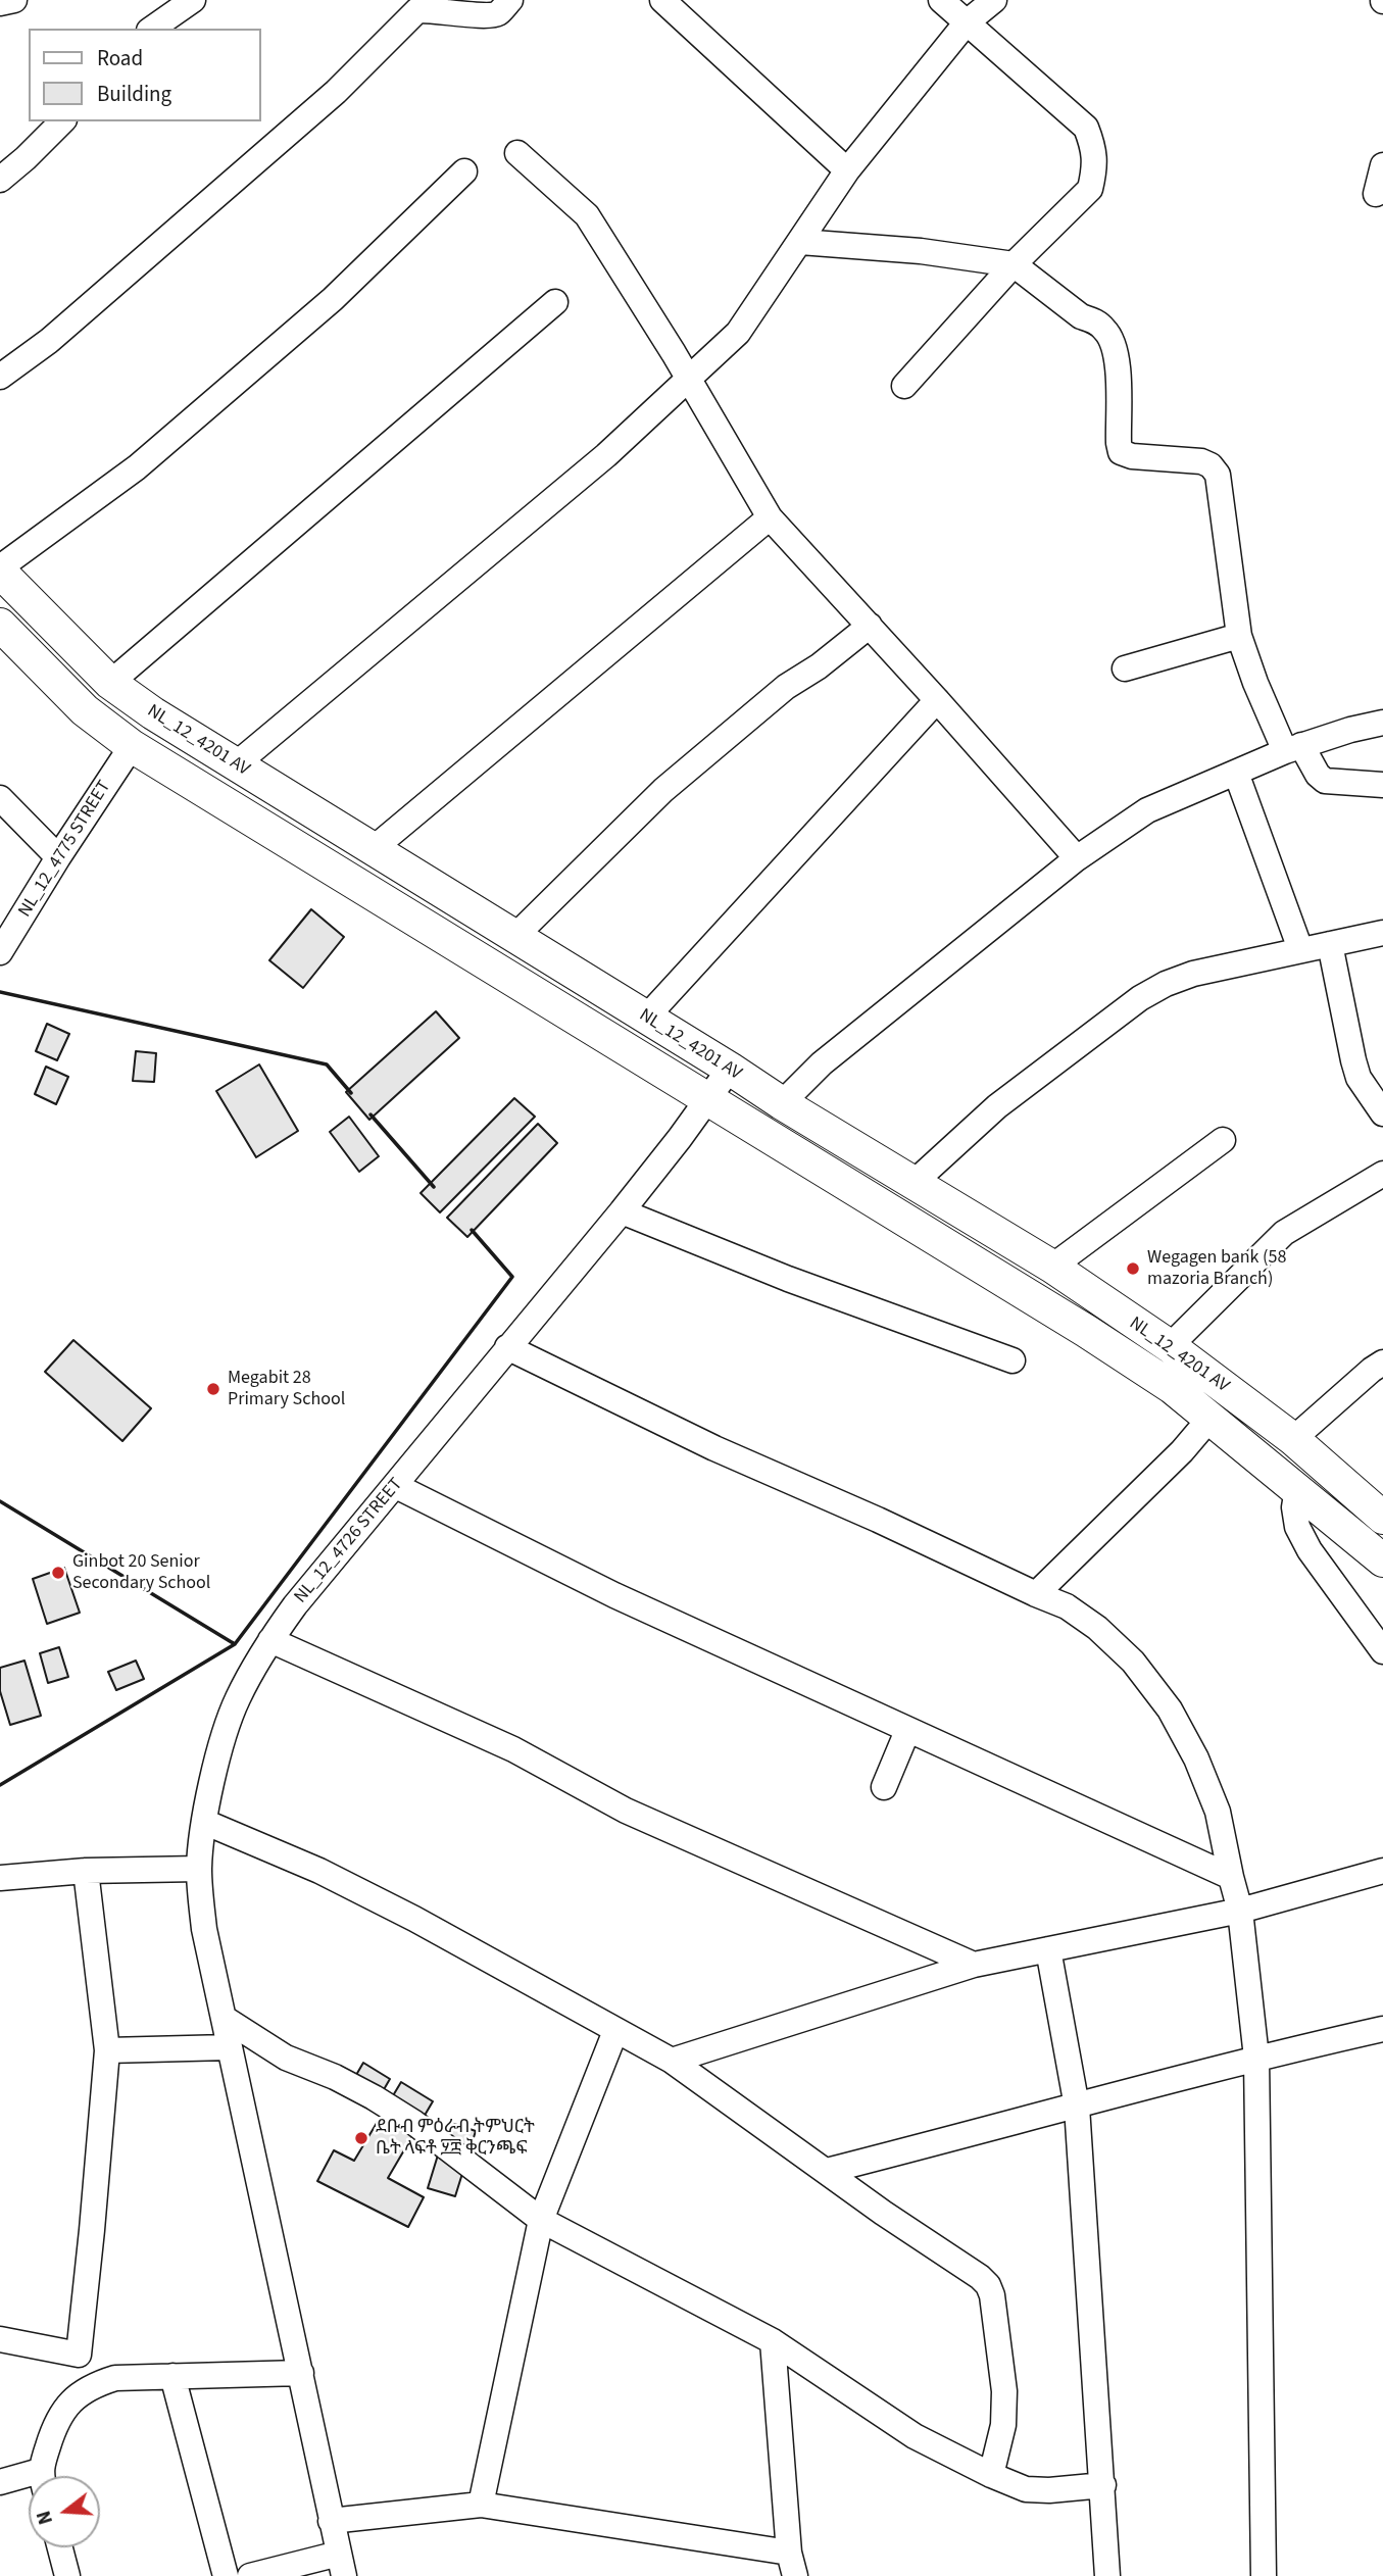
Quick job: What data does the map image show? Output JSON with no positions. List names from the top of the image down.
{
  "streets": {
    "main road": ["NL_12_4201 AV"],
    "street": ["NL_12_4775 STREET", "NL_12_4726 STREET"]
  },
  "crossings": [
    ["NL_12_4201 AV", "NL_12_4775 STREET"],
    ["NL_12_4201 AV", "NL_12_4726 STREET"]
  ],
  "places": [
    "Wegagen bank (58 mazoria Branch)",
    "Megabit 28 Primary School",
    "Ginbot 20 Senior Secondary School",
    "ደቡብ ምዕራብ ትምህርት ቤት ላፍቶ ፶፰ ቅርንጫፍ"
  ],
  "legend": ["Road", "Building"],
  "north": "left"
}
